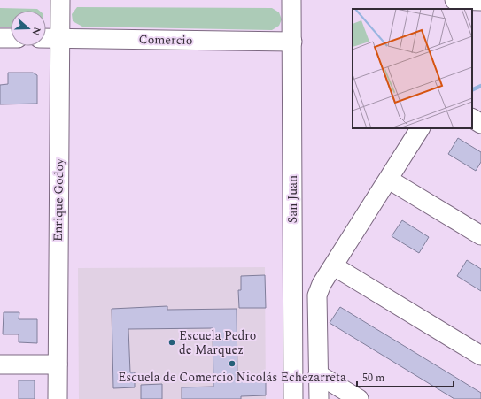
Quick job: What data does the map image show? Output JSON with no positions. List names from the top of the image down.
{
  "streets": {
    "street": ["Comercio", "San Juan", "Enrique Godoy"]
  },
  "crossings": [
    ["Comercio", "San Juan"],
    ["Comercio", "Enrique Godoy"]
  ],
  "places": ["Escuela Pedro de Marquez", "Escuela de Comercio Nicolás Echezarreta"],
  "scale_bar": "50 m",
  "north": "right"
}
